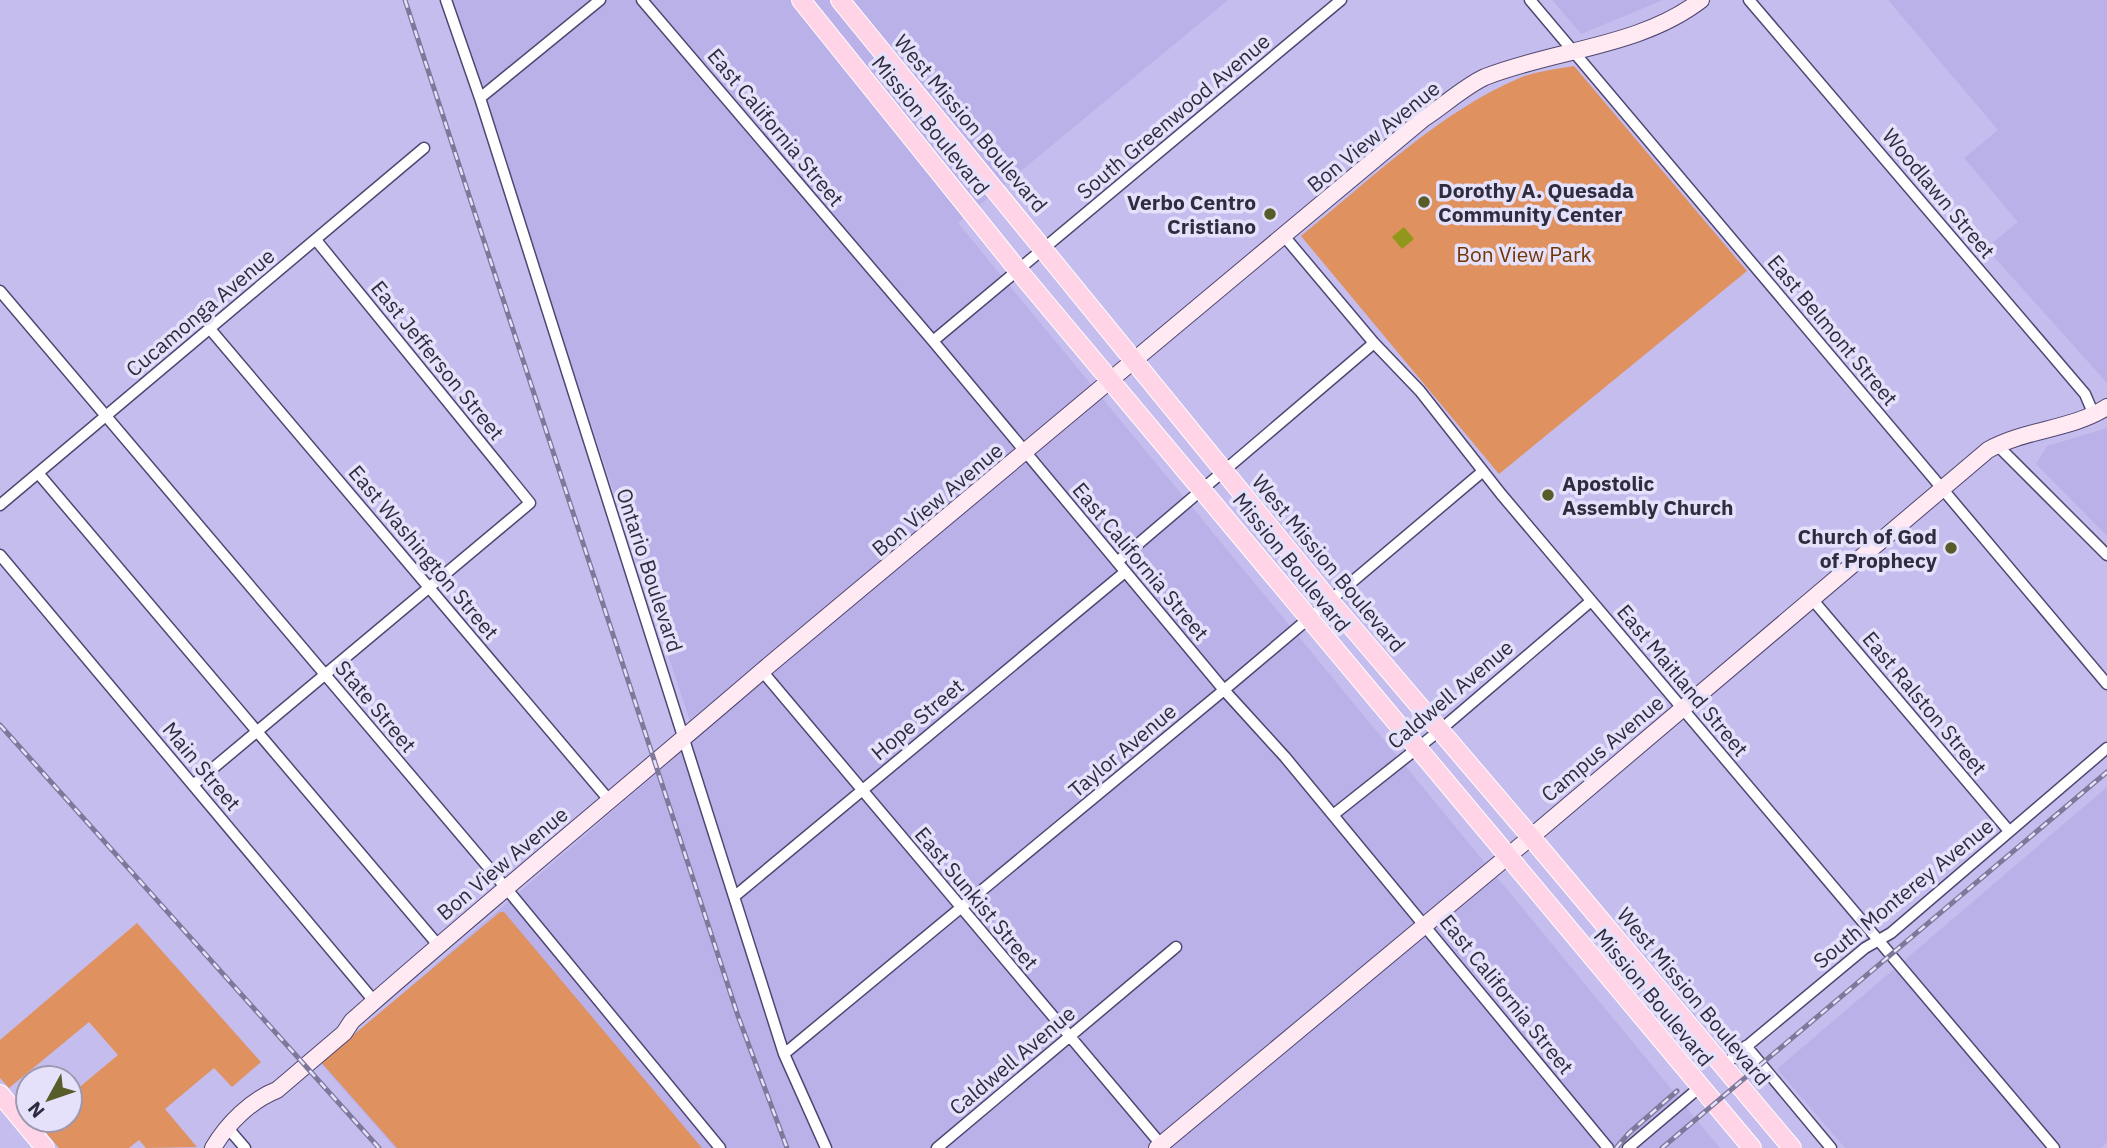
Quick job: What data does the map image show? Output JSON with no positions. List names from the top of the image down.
{
  "streets": {
    "main road": ["West Mission Boulevard", "Mission Boulevard"],
    "street": [
      "South Greenwood Avenue",
      "East California Street",
      "Bon View Avenue",
      "Woodlawn Street",
      "Cucamonga Avenue",
      "East Belmont Street",
      "East Jefferson Street",
      "East Washington Street",
      "Ontario Boulevard",
      "East Maitland Street",
      "Caldwell Avenue",
      "East Ralston Street",
      "State Street",
      "Hope Street",
      "Campus Avenue",
      "Taylor Avenue",
      "Main Street",
      "South Monterey Avenue",
      "East Sunkist Street"
    ]
  },
  "crossings": [
    ["South Greenwood Avenue", "West Mission Boulevard"],
    ["South Greenwood Avenue", "Mission Boulevard"],
    ["South Greenwood Avenue", "East California Street"],
    ["West Mission Boulevard", "Bon View Avenue"],
    ["West Mission Boulevard", "Caldwell Avenue"],
    ["West Mission Boulevard", "Campus Avenue"],
    ["West Mission Boulevard", "Taylor Avenue"],
    ["West Mission Boulevard", "South Monterey Avenue"],
    ["Mission Boulevard", "Bon View Avenue"],
    ["Mission Boulevard", "Caldwell Avenue"],
    ["Mission Boulevard", "Campus Avenue"],
    ["Mission Boulevard", "Taylor Avenue"],
    ["East California Street", "Bon View Avenue"],
    ["East California Street", "Caldwell Avenue"],
    ["East California Street", "Hope Street"],
    ["East California Street", "Campus Avenue"],
    ["East California Street", "Taylor Avenue"],
    ["Bon View Avenue", "East Belmont Street"],
    ["Bon View Avenue", "East Washington Street"],
    ["Bon View Avenue", "Ontario Boulevard"],
    ["Bon View Avenue", "East Maitland Street"],
    ["Bon View Avenue", "State Street"],
    ["Bon View Avenue", "Main Street"],
    ["Bon View Avenue", "East Sunkist Street"],
    ["Woodlawn Street", "Campus Avenue"],
    ["Cucamonga Avenue", "East Jefferson Street"],
    ["Cucamonga Avenue", "East Washington Street"],
    ["Cucamonga Avenue", "State Street"],
    ["East Belmont Street", "Campus Avenue"],
    ["East Jefferson Street", "East Washington Street"],
    ["Ontario Boulevard", "Hope Street"],
    ["Ontario Boulevard", "Taylor Avenue"],
    ["East Maitland Street", "Caldwell Avenue"],
    ["East Maitland Street", "Campus Avenue"],
    ["East Maitland Street", "Taylor Avenue"],
    ["East Maitland Street", "South Monterey Avenue"],
    ["Caldwell Avenue", "East Sunkist Street"],
    ["East Ralston Street", "Campus Avenue"],
    ["East Ralston Street", "South Monterey Avenue"],
    ["Hope Street", "East Sunkist Street"],
    ["Campus Avenue", "East Sunkist Street"],
    ["Taylor Avenue", "East Sunkist Street"]
  ],
  "parks": ["Bon View Park"],
  "places": [
    "Dorothy A. Quesada Community Center",
    "Verbo Centro Cristiano",
    "Apostolic Assembly Church",
    "Church of God of Prophecy"
  ],
  "north": "bottom left"
}
